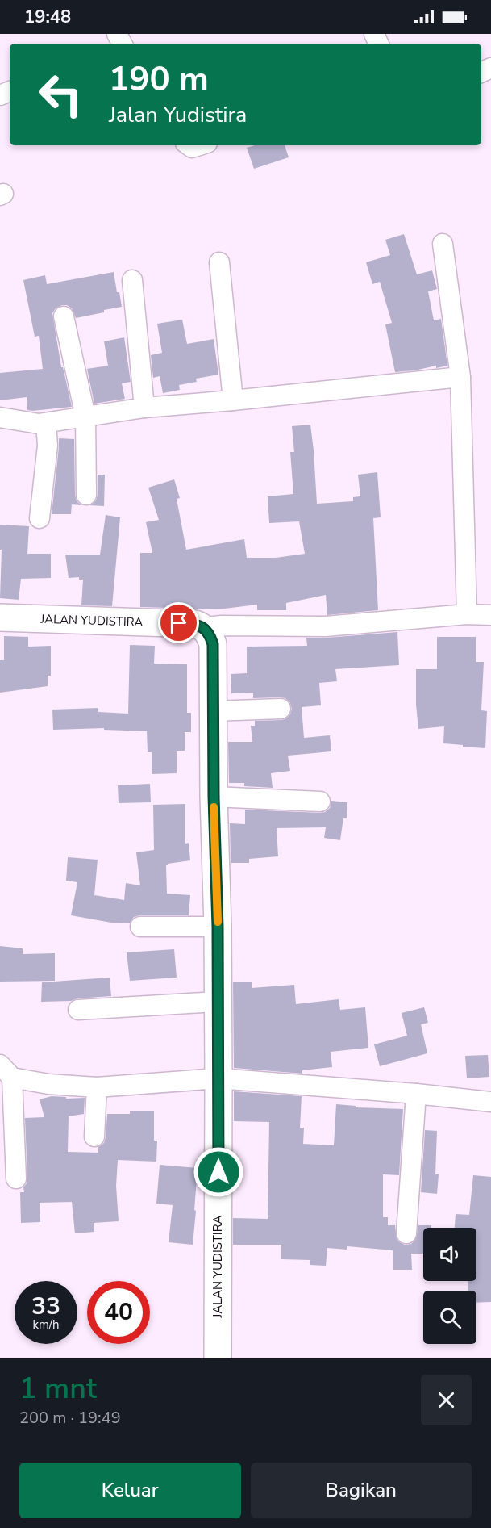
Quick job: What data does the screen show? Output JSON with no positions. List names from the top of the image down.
{
  "streets": {
    "street": ["JALAN YUDISTIRA"]
  },
  "page": {
    "status": "19:48",
    "turn": ["190 m", "Jalan Yudistira"],
    "speed": "33 km/h",
    "limit": "40",
    "heading": ["1 mnt", "200 m · 19:49"],
    "buttons": ["Keluar", "Bagikan"]
  }
}
